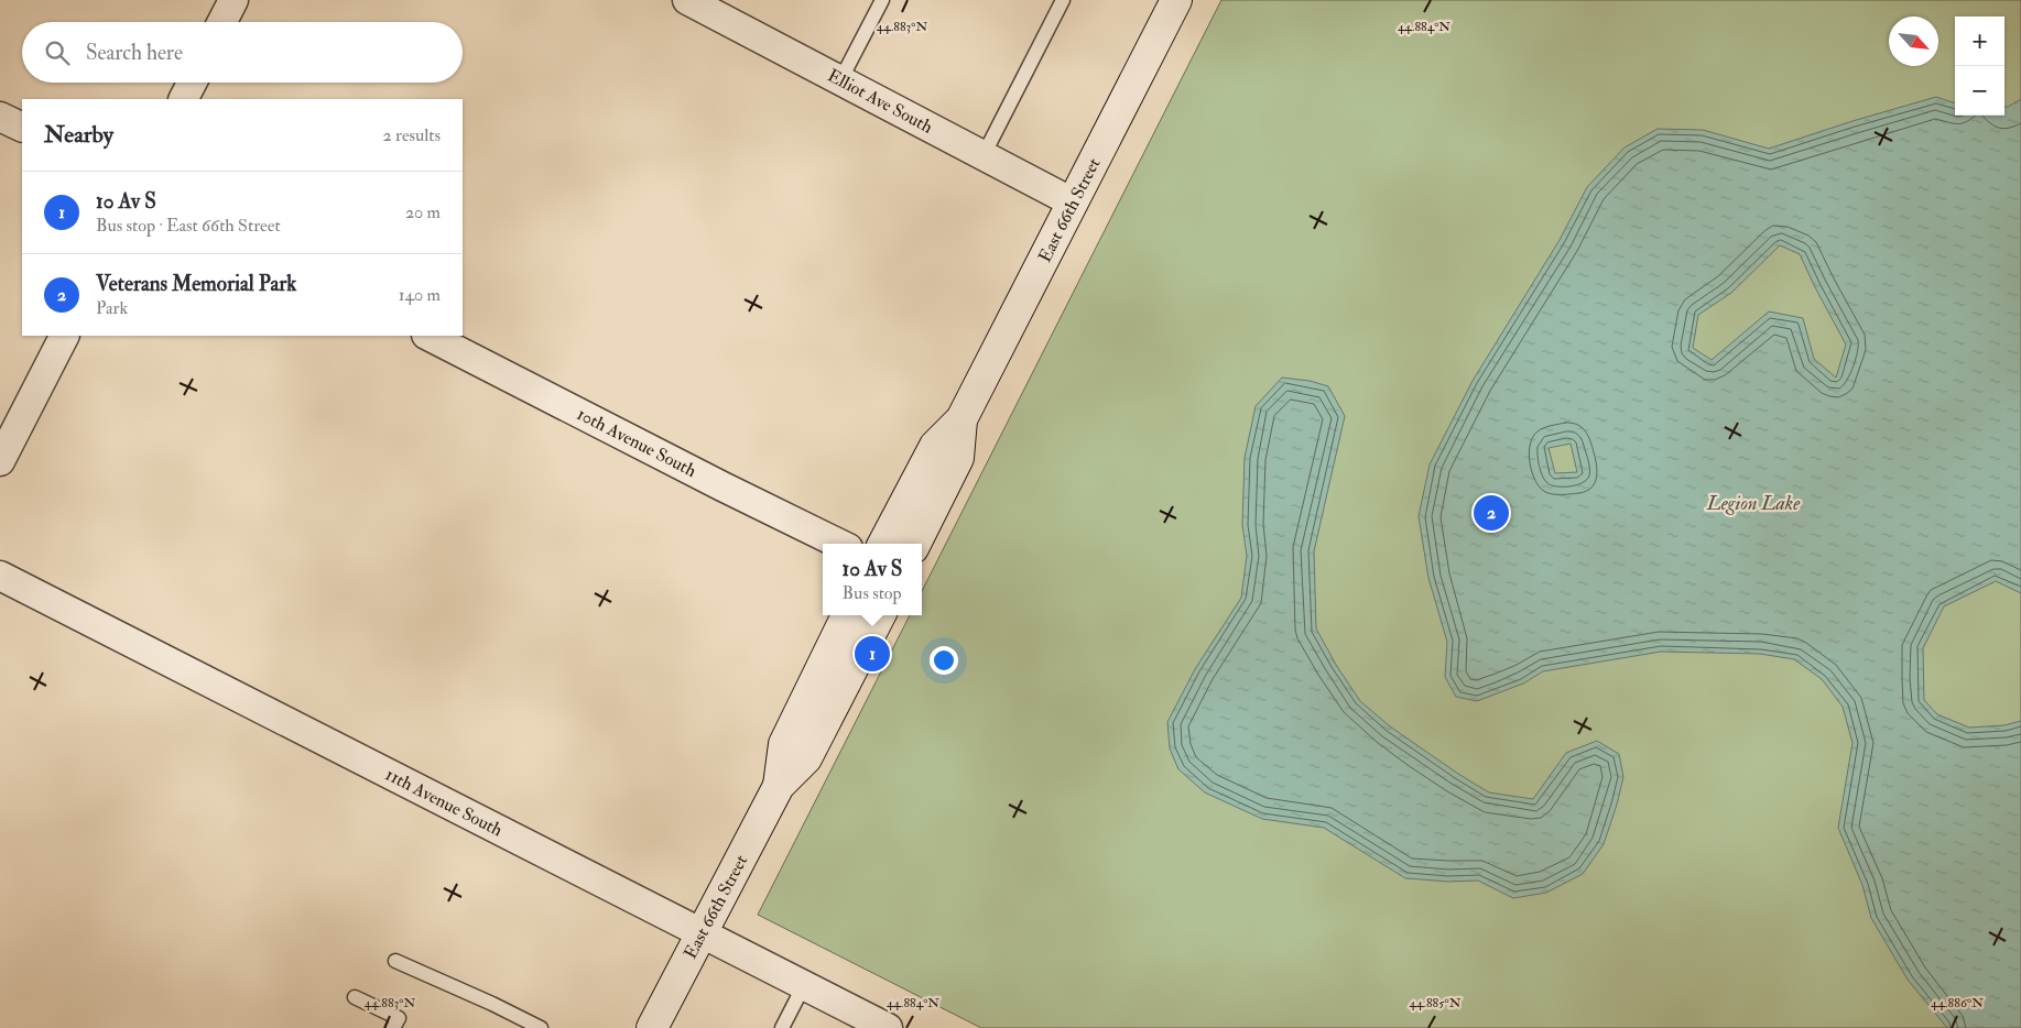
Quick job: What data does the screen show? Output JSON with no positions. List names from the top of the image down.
{
  "streets": {
    "main road": ["East 66th Street"],
    "street": ["Elliot Ave South", "10th Avenue South", "11th Avenue South"]
  },
  "crossings": [
    ["Elliot Ave South", "East 66th Street"],
    ["East 66th Street", "11th Avenue South"]
  ],
  "water": ["Legion Lake"],
  "north": "bottom right",
  "page": {
    "map_buttons": ["+", "−"],
    "search": "Search here",
    "heading": ["Nearby", "2 results"],
    "list": [
      {
        "mark": "1",
        "name": "10 Av S",
        "note": "Bus stop · East 66th Street",
        "value": "20 m"
      },
      {
        "mark": "2",
        "name": "Veterans Memorial Park",
        "note": "Park",
        "value": "140 m"
      }
    ],
    "pins": ["2", "1"],
    "popup": ["10 Av S", "Bus stop"]
  },
  "coordinates": [
    "44.883°N",
    "44.884°N",
    "44.885°N",
    "44.886°N"
  ]
}
